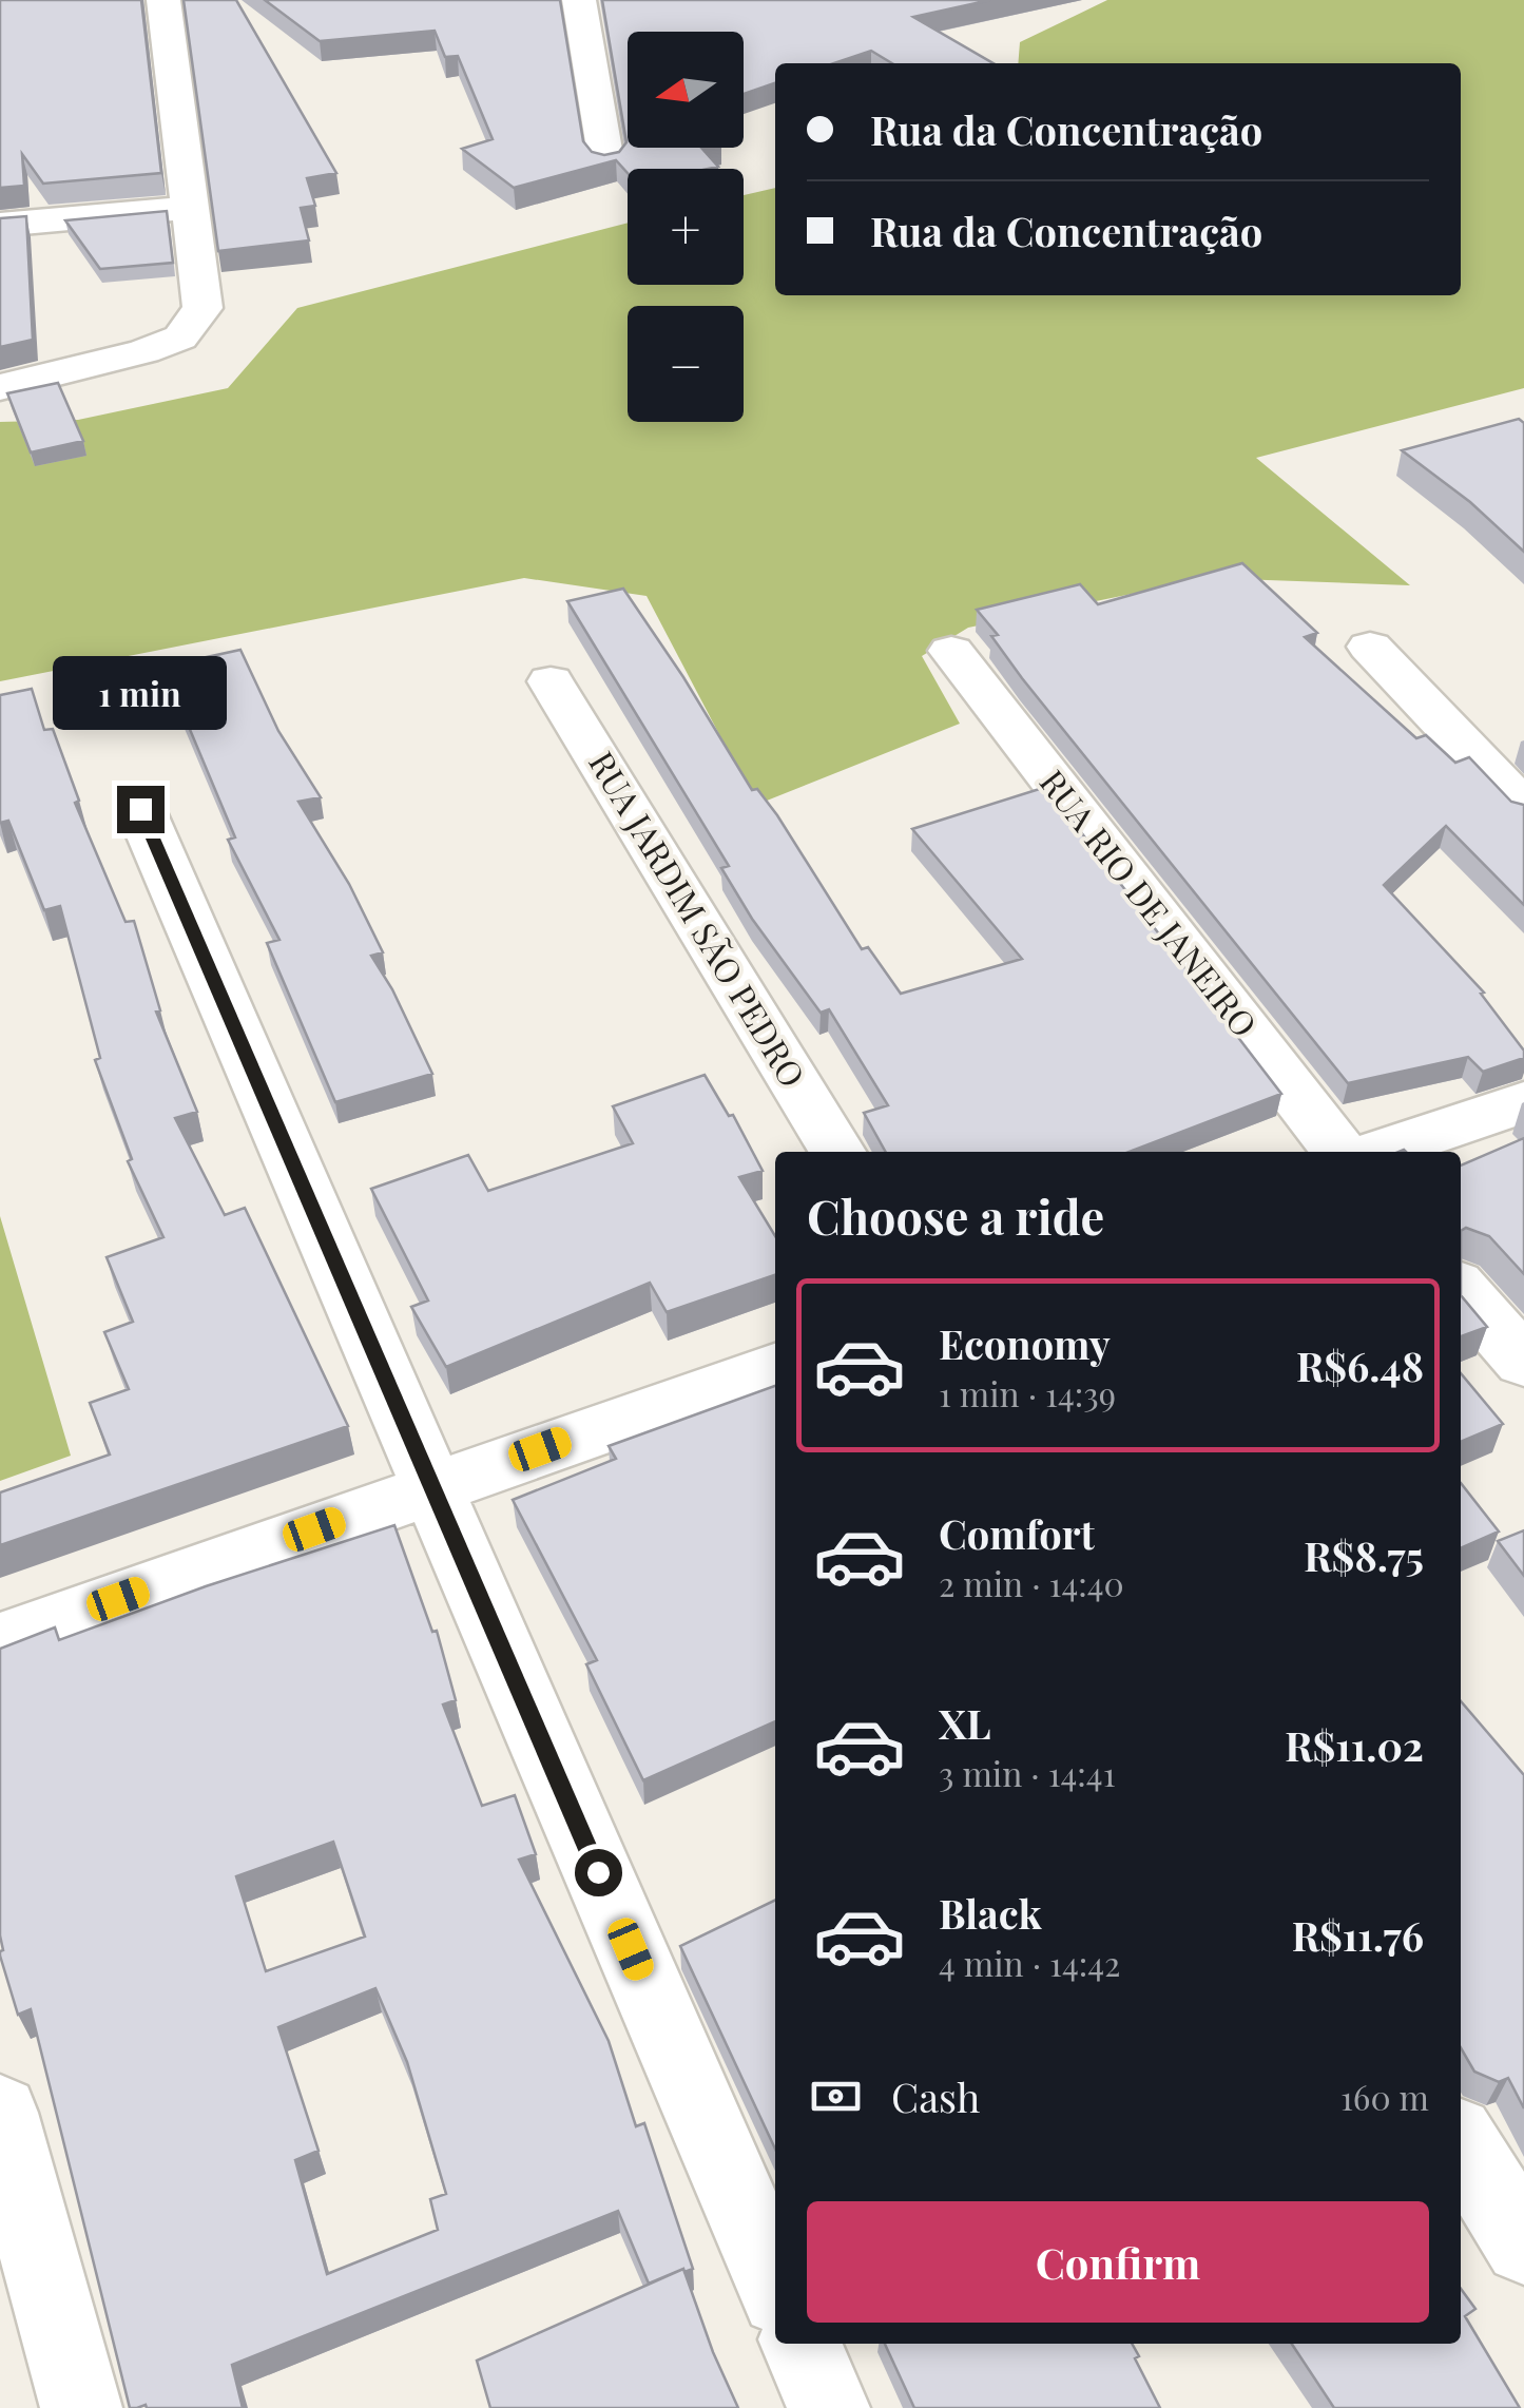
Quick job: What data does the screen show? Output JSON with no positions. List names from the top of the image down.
{
  "streets": {
    "street": ["RUA RIO DE JANEIRO", "RUA JARDIM SÃO PEDRO"]
  },
  "north": "left",
  "page": {
    "map_buttons": ["+", "−"],
    "banner": ["Rua da Concentração", "Rua da Concentração"],
    "bubble": "1 min",
    "heading": "Choose a ride",
    "list": [
      {
        "name": "Economy",
        "note": "1 min · 14:39",
        "value": "R$6.48"
      },
      {
        "name": "Comfort",
        "note": "2 min · 14:40",
        "value": "R$8.75"
      },
      {
        "name": "XL",
        "note": "3 min · 14:41",
        "value": "R$11.02"
      },
      {
        "name": "Black",
        "note": "4 min · 14:42",
        "value": "R$11.76"
      }
    ],
    "pay": ["Cash", "160 m"],
    "buttons": "Confirm"
  }
}
